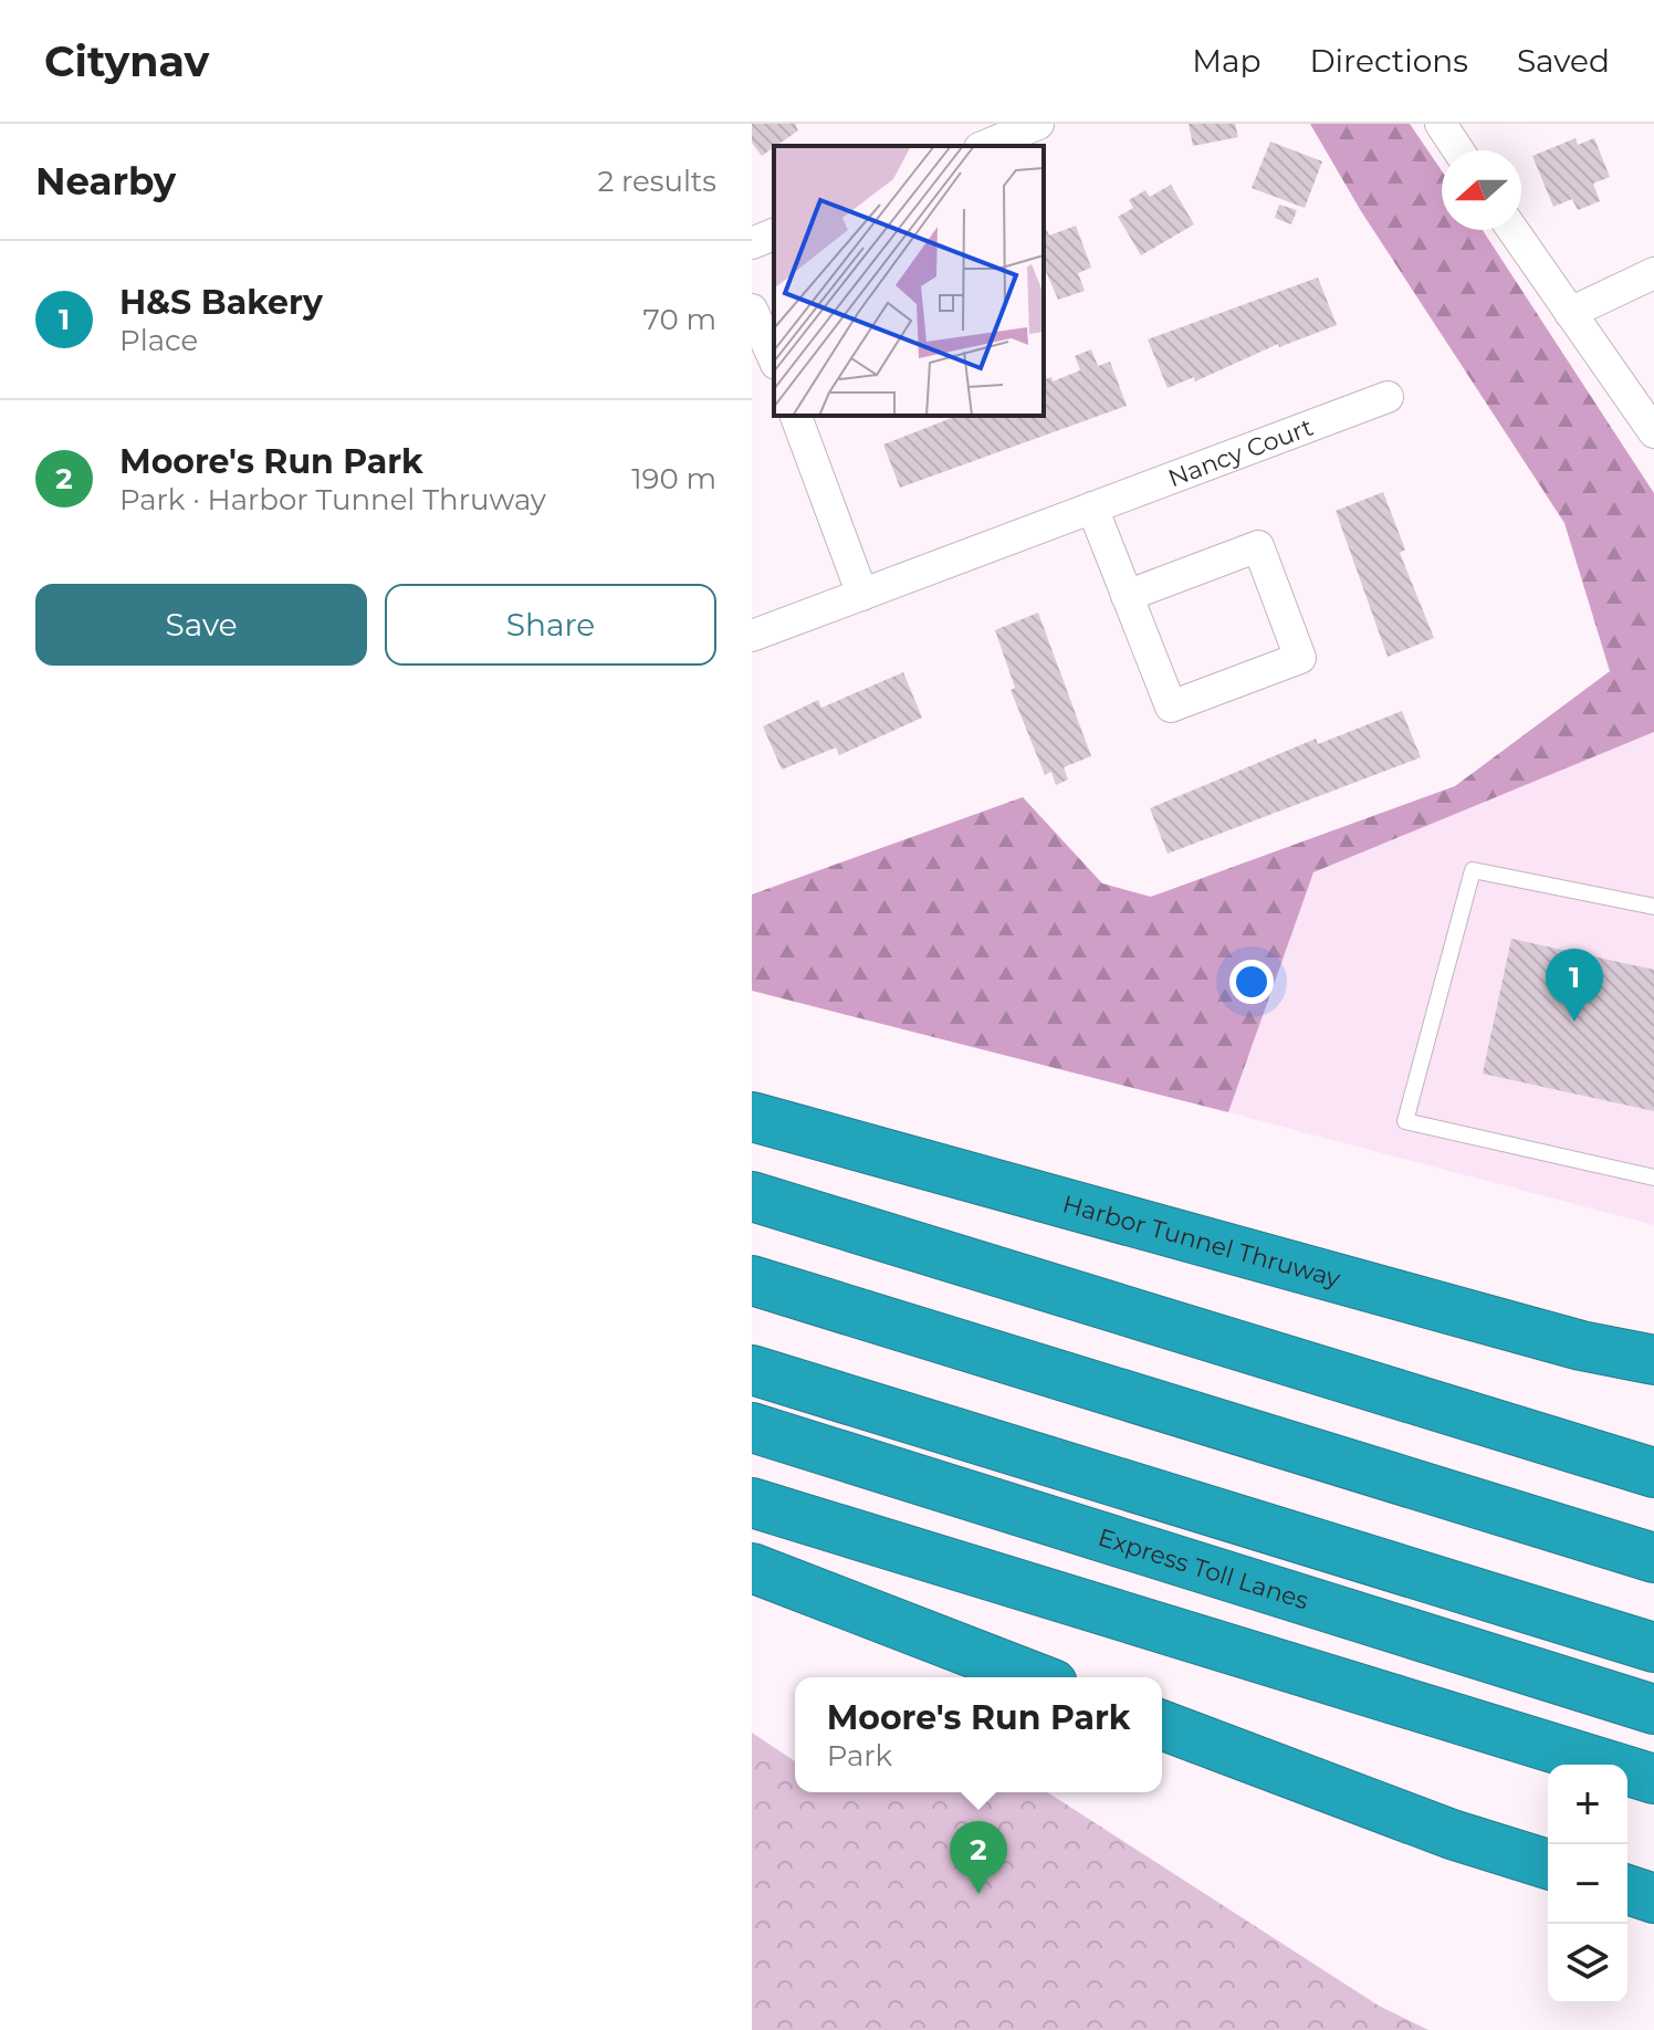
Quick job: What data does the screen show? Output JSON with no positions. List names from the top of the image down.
{
  "streets": {
    "highway": ["Harbor Tunnel Thruway", "Express Toll Lanes"],
    "street": ["Nancy Court"]
  },
  "north": "left",
  "page": {
    "header": "Citynav",
    "nav": ["Map", "Directions", "Saved"],
    "heading": ["Nearby", "2 results"],
    "list": [
      {
        "mark": "1",
        "name": "H&S Bakery",
        "note": "Place",
        "value": "70 m"
      },
      {
        "mark": "2",
        "name": "Moore's Run Park",
        "note": "Park · Harbor Tunnel Thruway",
        "value": "190 m"
      }
    ],
    "buttons": ["Save", "Share"],
    "pins": ["1", "2"],
    "popup": ["Moore's Run Park", "Park"],
    "map_buttons": ["+", "−"]
  }
}
